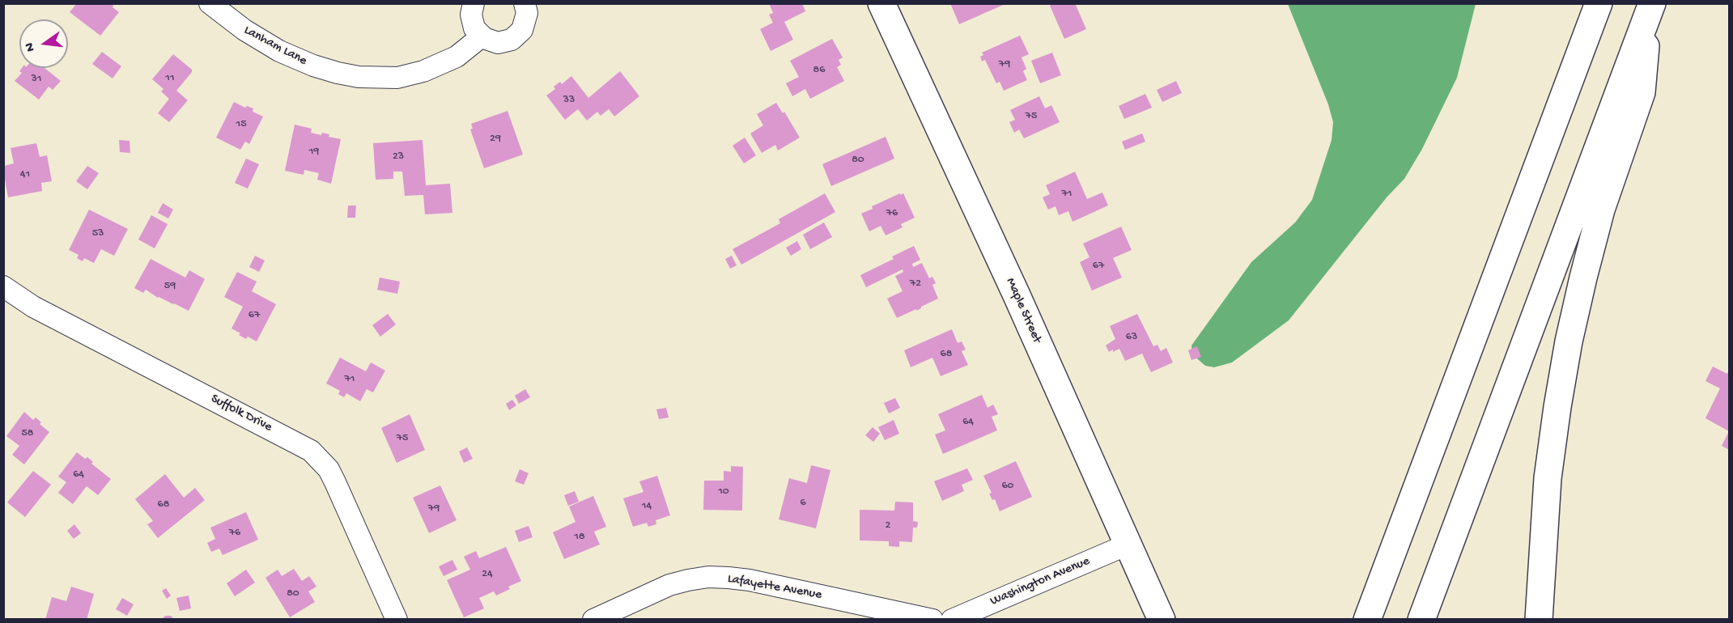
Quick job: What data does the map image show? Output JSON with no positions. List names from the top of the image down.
{
  "streets": {
    "main road": ["Maple Street"],
    "street": [
      "Lanham Lane",
      "Suffolk Drive",
      "Washington Avenue",
      "Lafayette Avenue"
    ]
  },
  "crossings": [
    ["Maple Street", "Washington Avenue"]
  ],
  "house_numbers": [
    "79",
    "86",
    "11",
    "31",
    "33",
    "75",
    "15",
    "29",
    "19",
    "23",
    "80",
    "41",
    "71",
    "76",
    "53",
    "67",
    "72",
    "59",
    "67",
    "63",
    "68",
    "71",
    "64",
    "58",
    "75",
    "64",
    "60",
    "10",
    "6",
    "68",
    "14",
    "79",
    "2",
    "76",
    "18",
    "24",
    "80"
  ],
  "north": "left"
}
